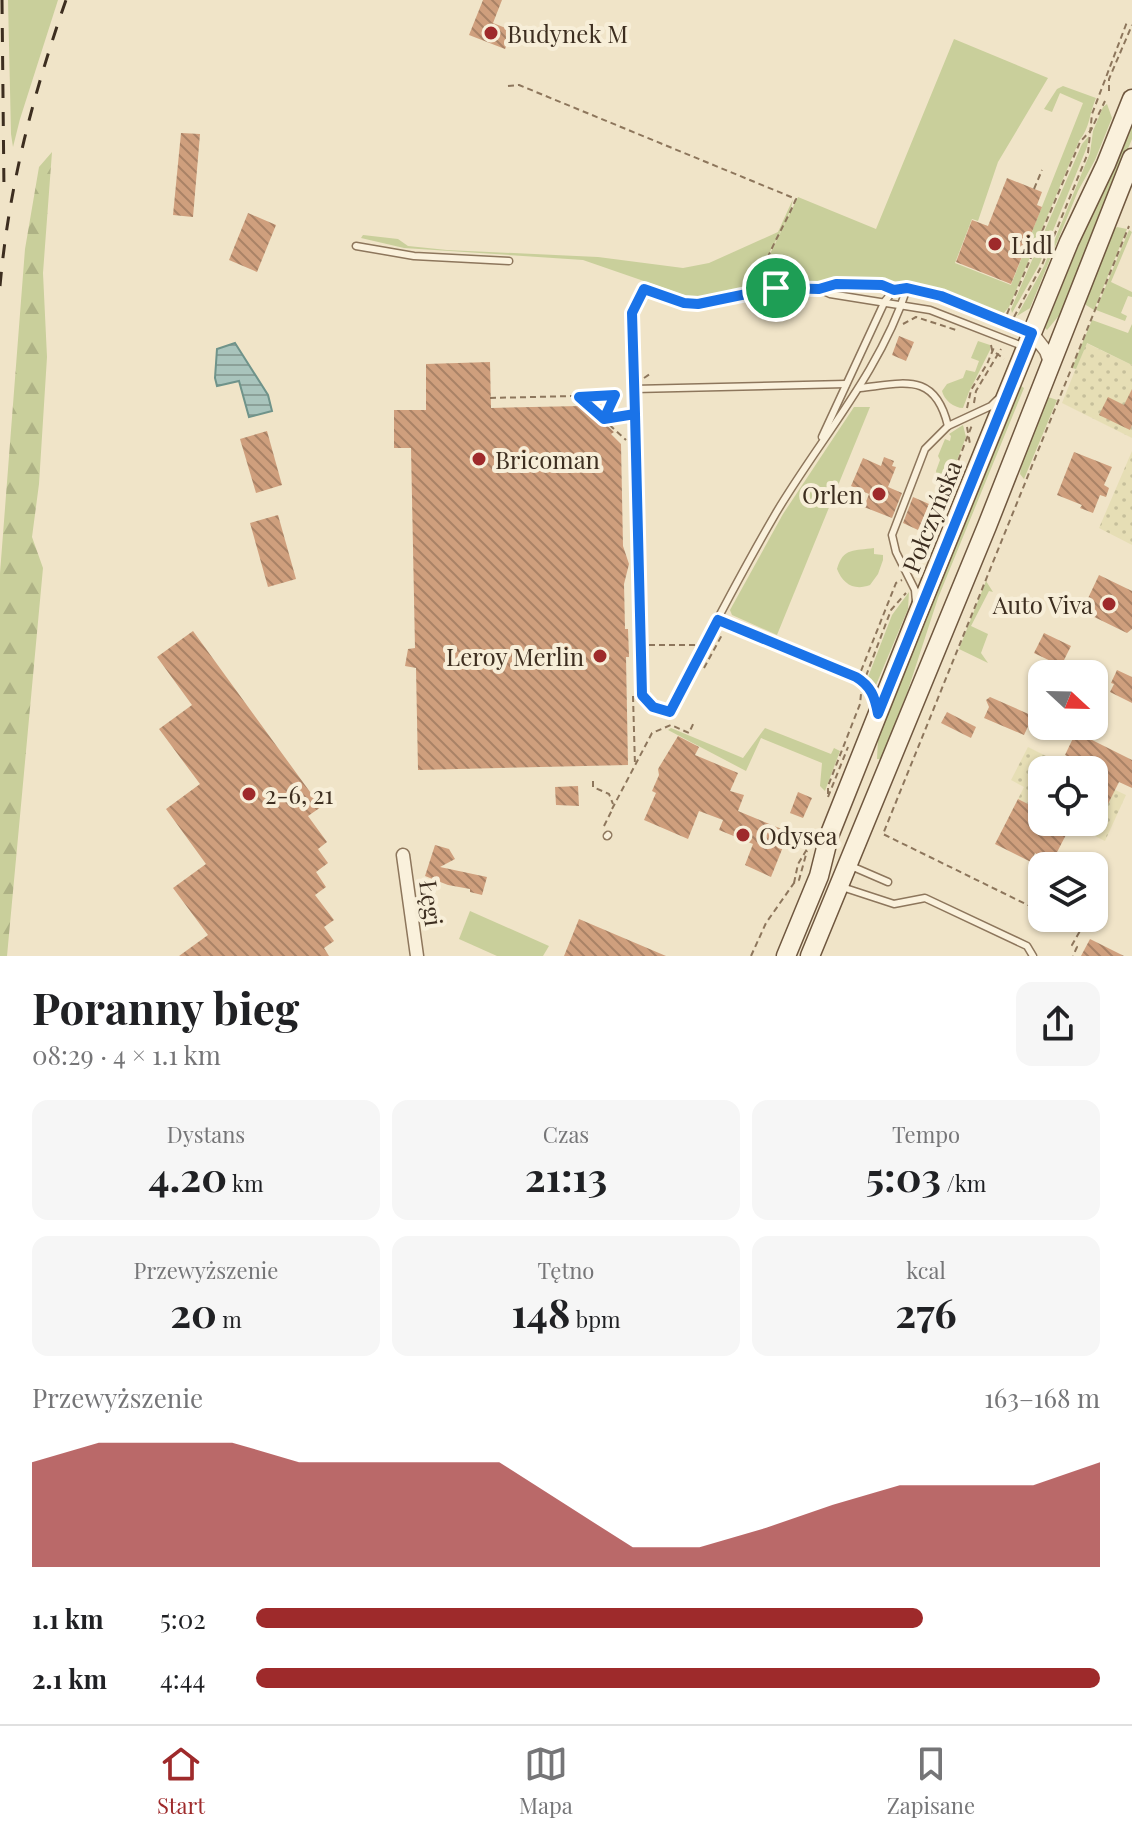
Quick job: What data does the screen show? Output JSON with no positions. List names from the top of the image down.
{
  "streets": {
    "main road": ["Połczyńska"],
    "street": ["Łęgi"]
  },
  "places": [
    "Budynek M",
    "Lidl",
    "Bricoman",
    "Orlen",
    "Auto Viva",
    "Leroy Merlin",
    "2-6, 21",
    "Odysea"
  ],
  "north": "right",
  "page": {
    "heading": ["Poranny bieg", "08:29 · 4 × 1.1 km"],
    "stats": [
      ["Dystans", "4.20 km"],
      ["Czas", "21:13"],
      ["Tempo", "5:03 /km"],
      ["Przewyższenie", "20 m"],
      ["Tętno", "148 bpm"],
      ["kcal", "276"]
    ],
    "chart": ["Przewyższenie", "163–168 m"],
    "list": [
      {
        "name": "1.1 km",
        "note": "5:02"
      },
      {
        "name": "2.1 km",
        "note": "4:44"
      }
    ],
    "tabs": ["Start", "Mapa", "Zapisane"]
  }
}
